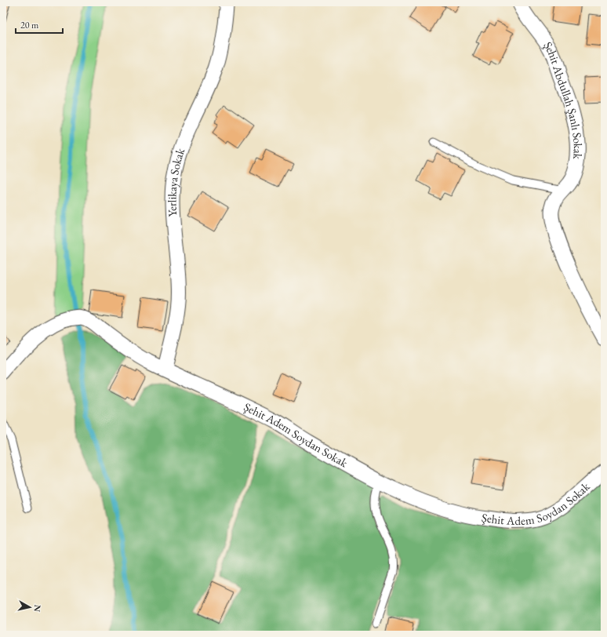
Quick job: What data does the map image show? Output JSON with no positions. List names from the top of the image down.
{
  "streets": {
    "street": ["Şehit Abdullah Şanlı Sokak", "Yerlikaya Sokak", "Şehit Adem Soydan Sokak"]
  },
  "crossings": [
    ["Yerlikaya Sokak", "Şehit Adem Soydan Sokak"]
  ],
  "scale_bar": "20 m",
  "north": "right"
}
